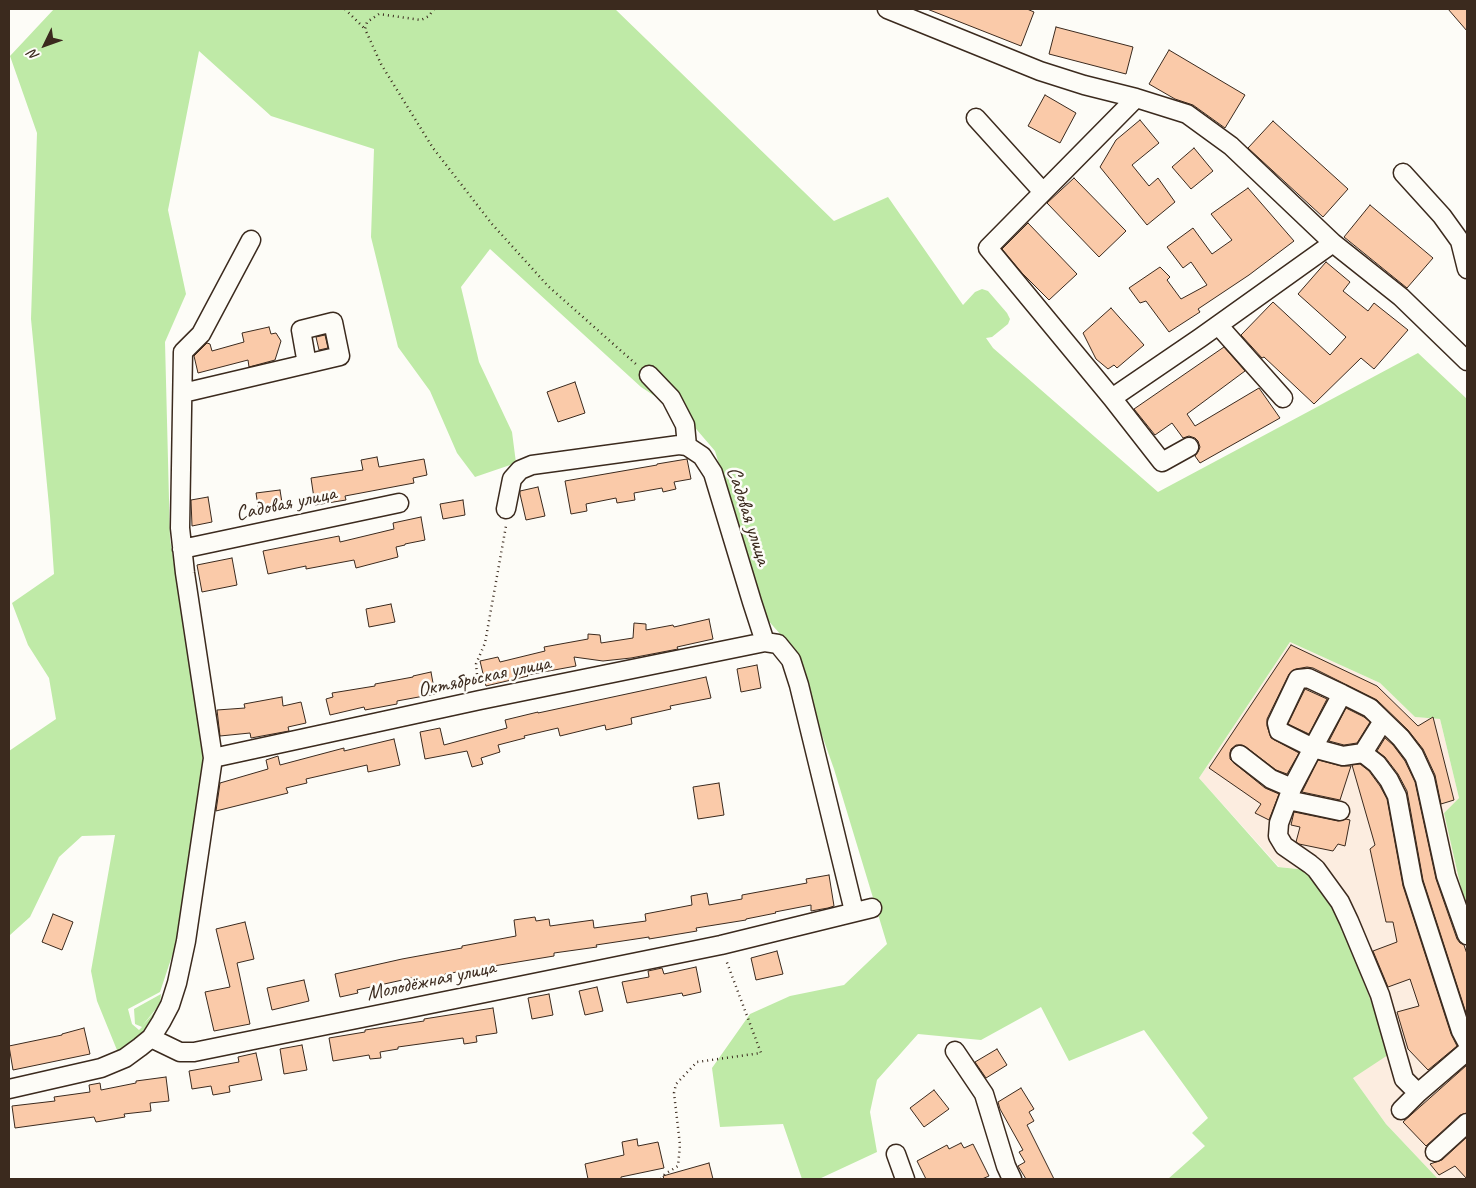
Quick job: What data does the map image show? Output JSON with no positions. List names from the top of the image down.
{
  "streets": {
    "street": ["Садовая улица", "Октябрьская улица", "Молодёжная улица"]
  },
  "crossings": [
    ["Садовая улица", "Октябрьская улица"]
  ],
  "north": "bottom left"
}
